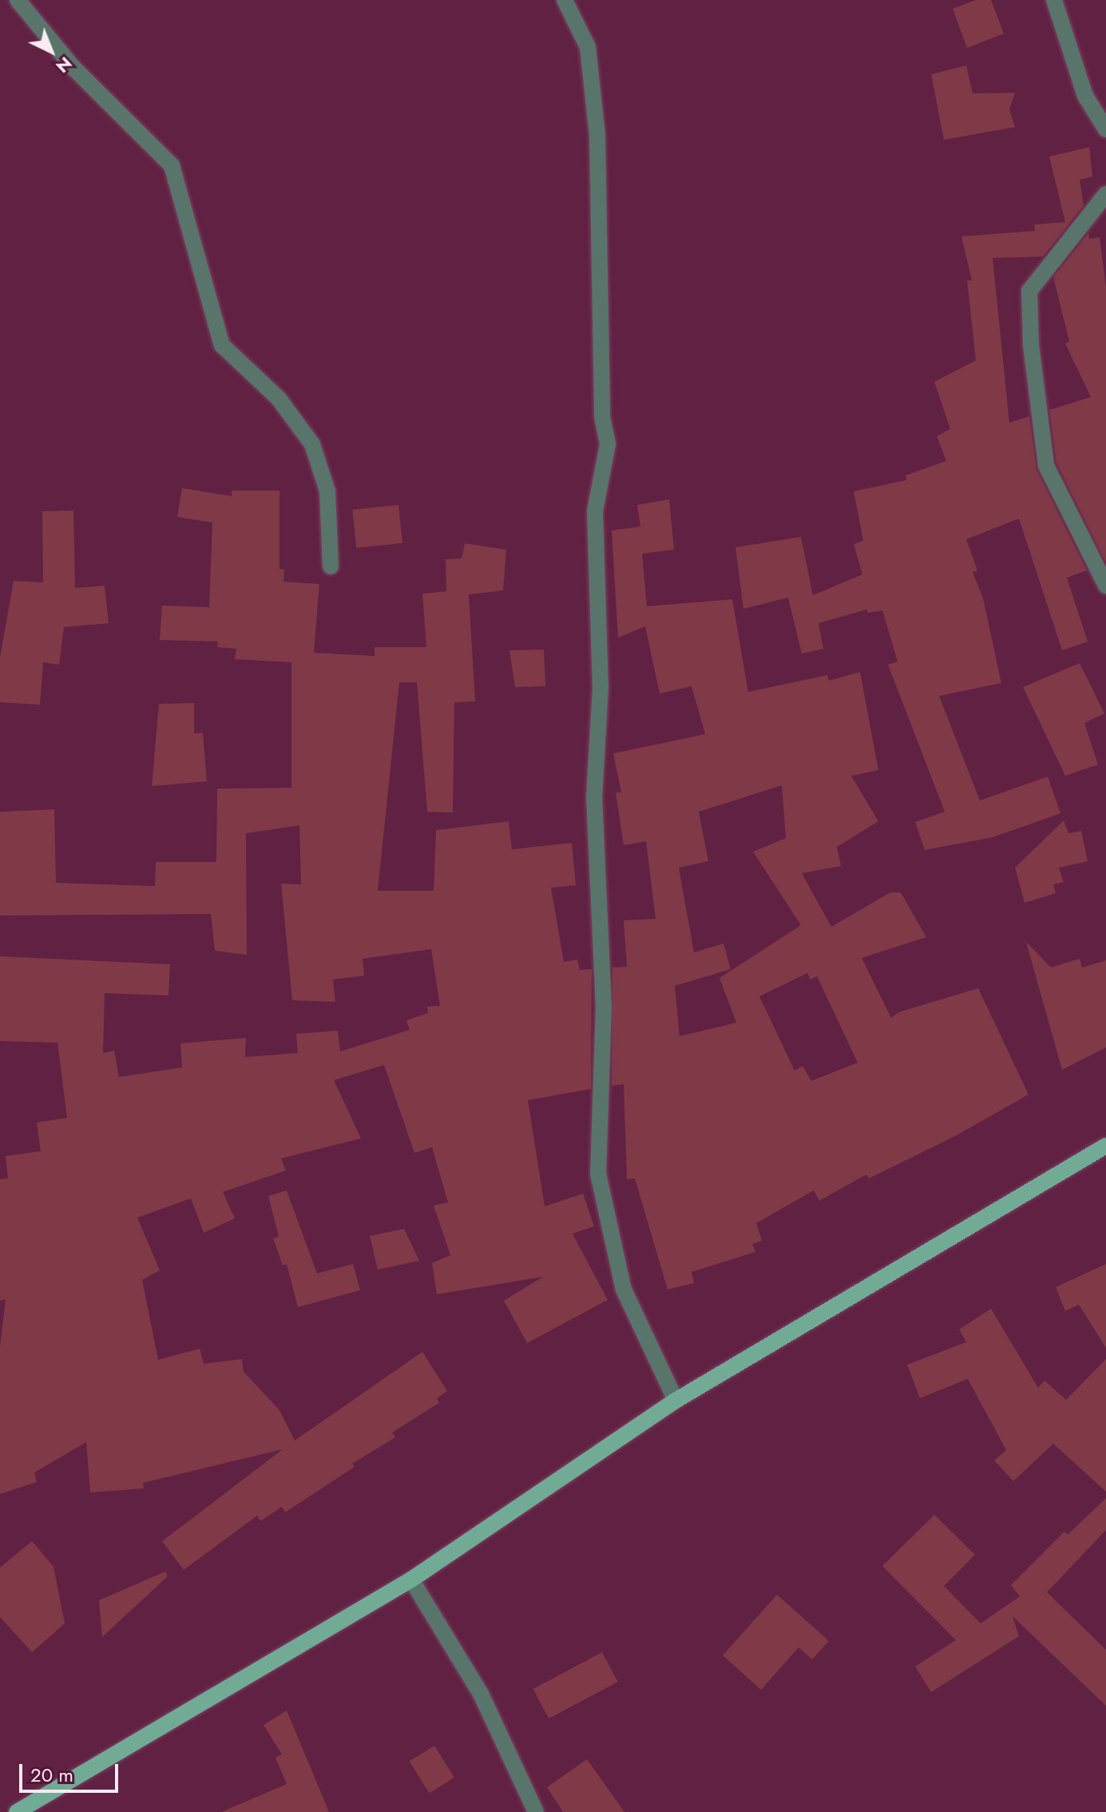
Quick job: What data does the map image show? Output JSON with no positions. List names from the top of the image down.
{
  "scale_bar": "20 m",
  "north": "bottom right"
}
